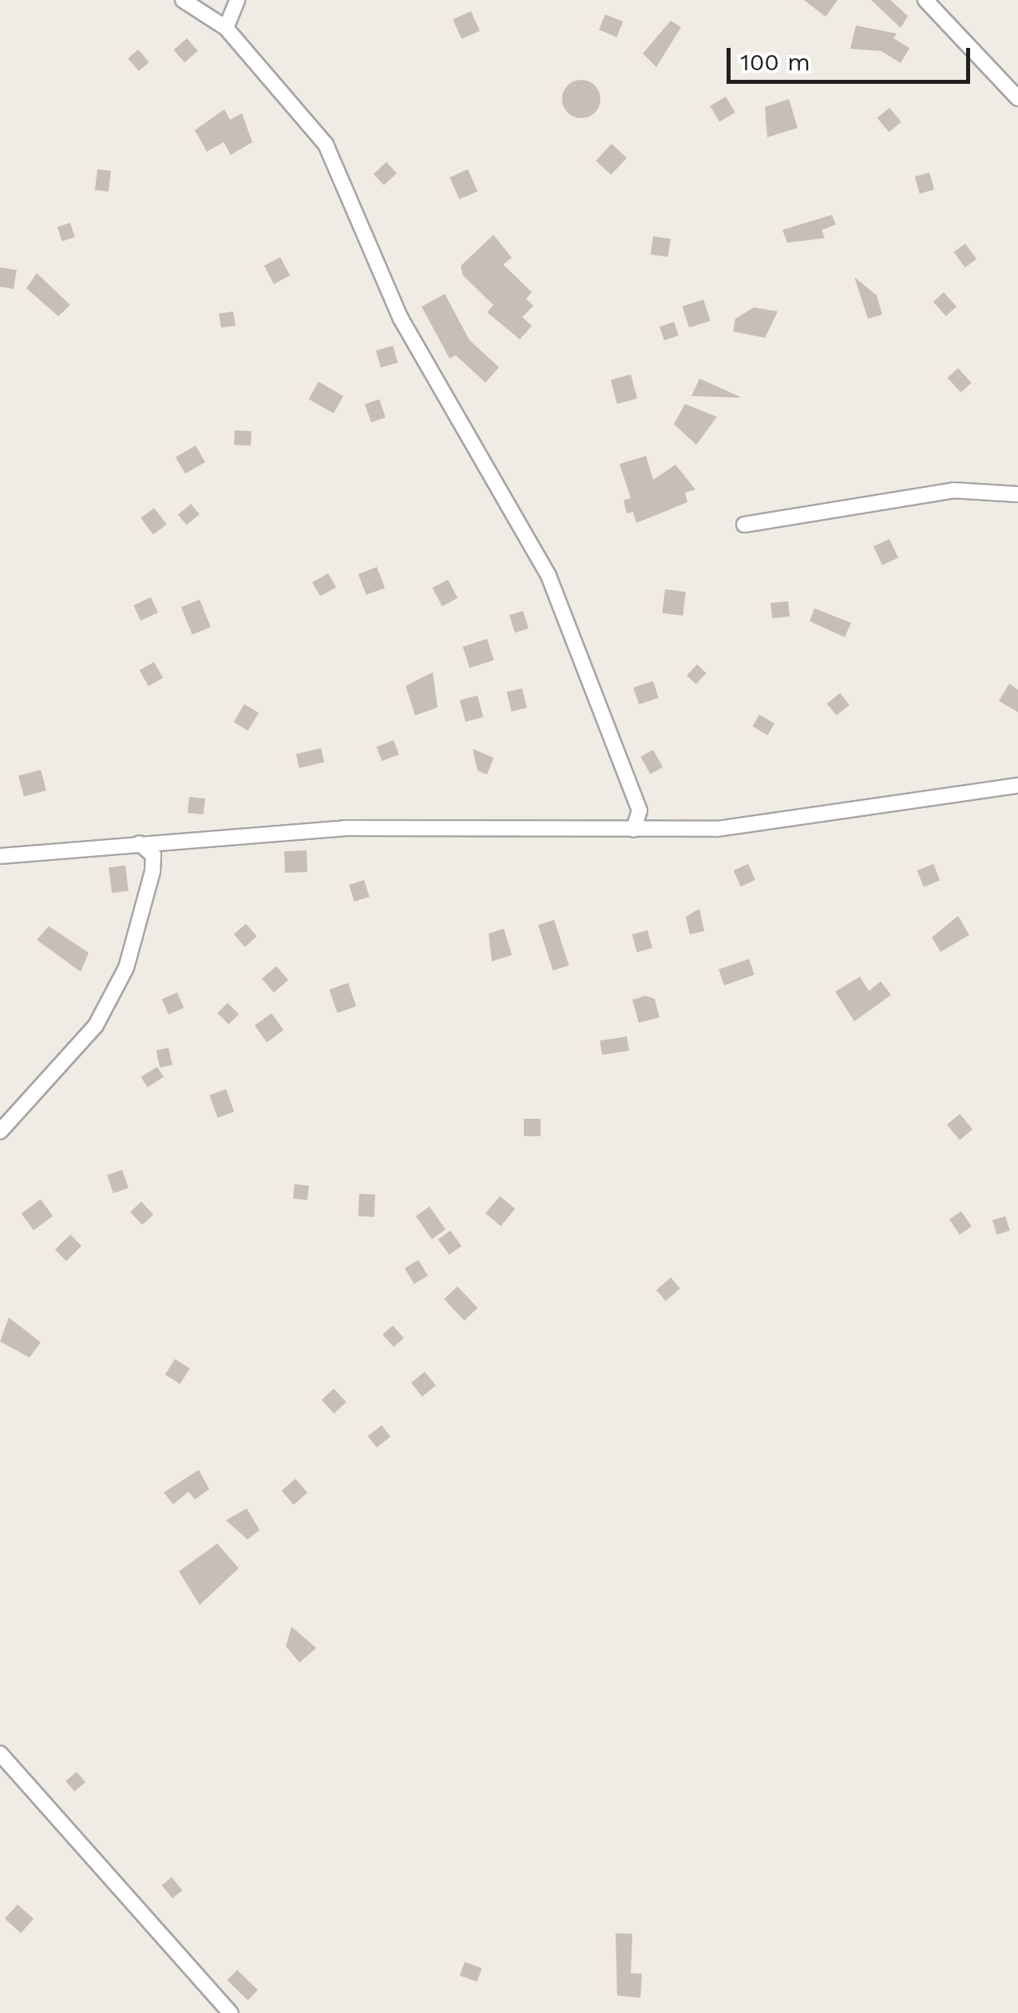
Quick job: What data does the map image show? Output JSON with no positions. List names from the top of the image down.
{
  "scale_bar": "100 m"
}
